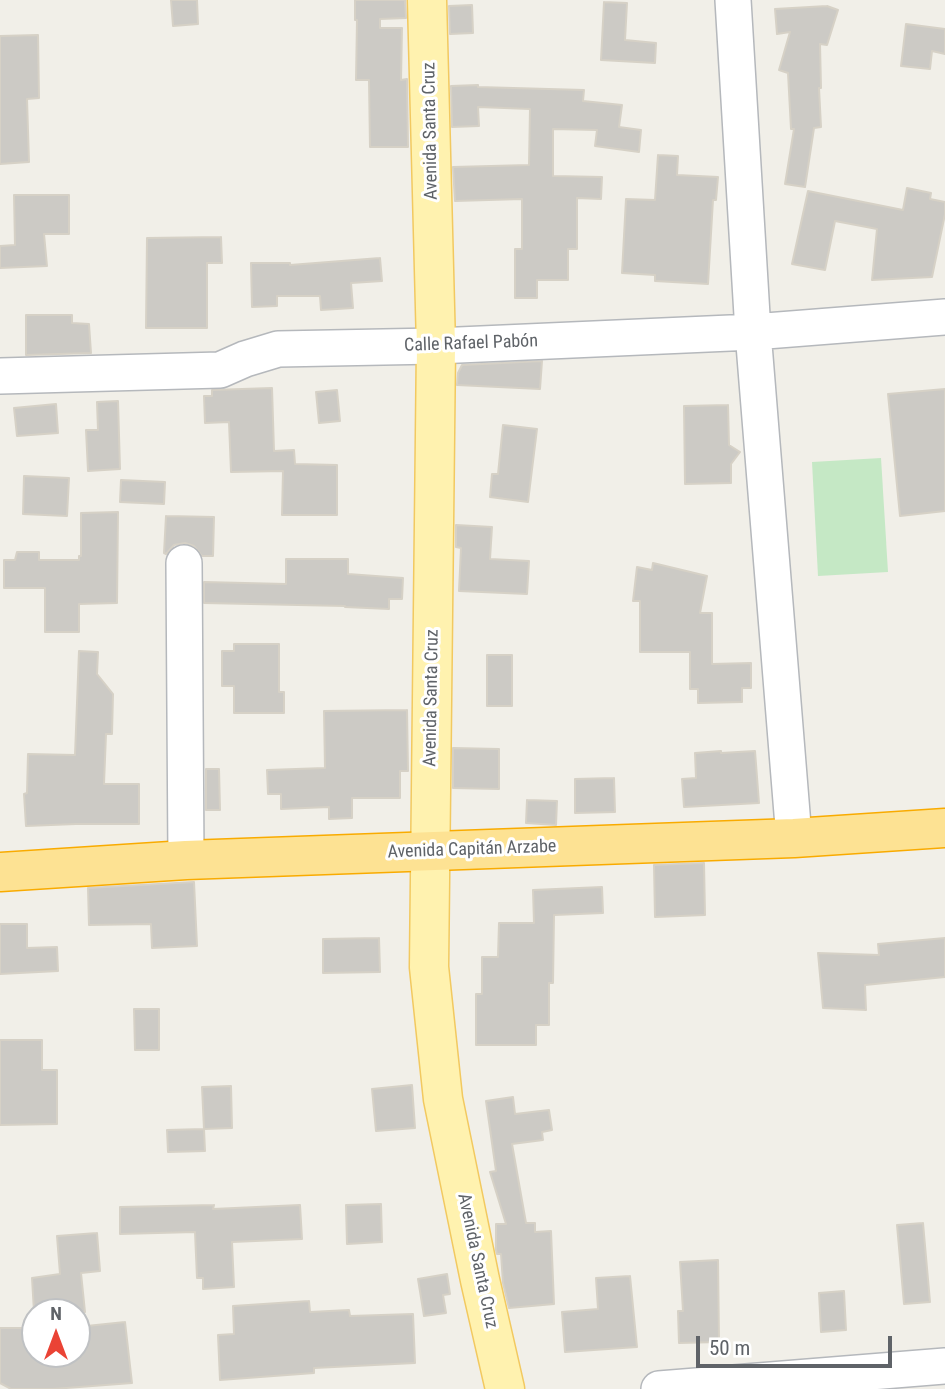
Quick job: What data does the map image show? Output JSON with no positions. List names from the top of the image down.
{
  "streets": {
    "highway": ["Avenida Capitán Arzabe"],
    "main road": ["Avenida Santa Cruz"],
    "street": ["Calle Rafael Pabón"]
  },
  "crossings": [
    ["Avenida Santa Cruz", "Calle Rafael Pabón"],
    ["Avenida Santa Cruz", "Avenida Capitán Arzabe"]
  ],
  "scale_bar": "50 m",
  "north": "top"
}
